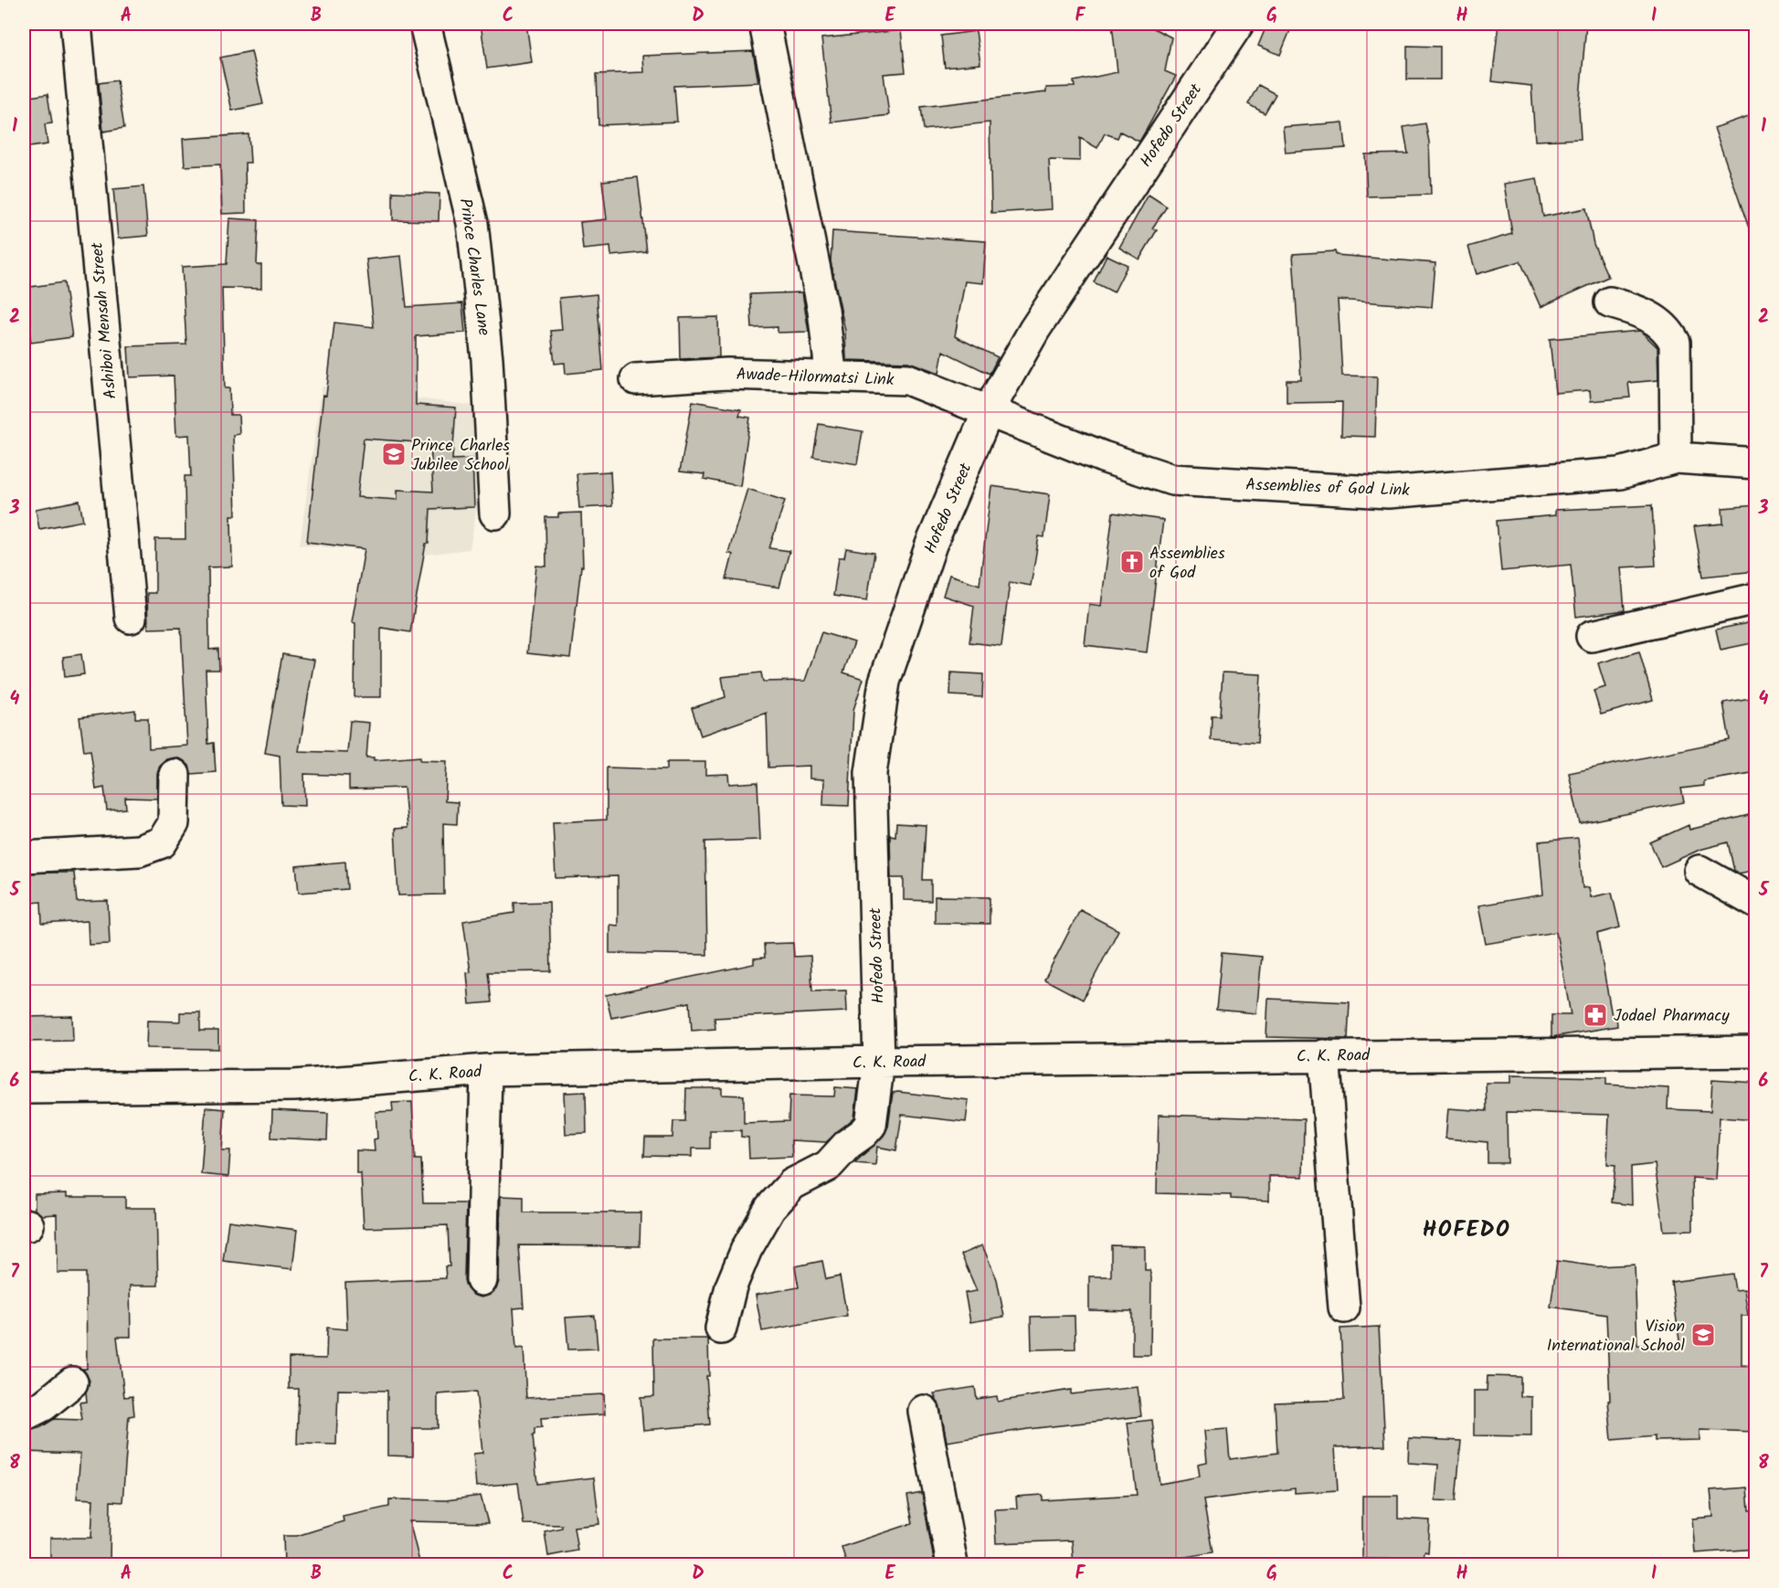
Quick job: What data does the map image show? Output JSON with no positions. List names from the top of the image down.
{
  "streets": {
    "street": [
      "Hofedo Street",
      "Prince Charles Lane",
      "Ashiboi Mensah Street",
      "Awade-Hilormatsi Link",
      "Assemblies of God Link",
      "C. K. Road"
    ]
  },
  "crossings": [
    ["Hofedo Street", "Awade-Hilormatsi Link"],
    ["Hofedo Street", "Assemblies of God Link"],
    ["Hofedo Street", "C. K. Road"],
    ["Awade-Hilormatsi Link", "Assemblies of God Link"]
  ],
  "districts": ["HOFEDO"],
  "places": {
    "school or university": ["Prince Charles Jubilee School", "Vision International School"],
    "church": ["Assemblies of God"],
    "pharmacy": ["Jodael Pharmacy"]
  },
  "grid": {
    "columns": [
      "A",
      "B",
      "C",
      "D",
      "E",
      "F",
      "G",
      "H",
      "I"
    ],
    "rows": [
      "1",
      "2",
      "3",
      "4",
      "5",
      "6",
      "7",
      "8"
    ]
  }
}
